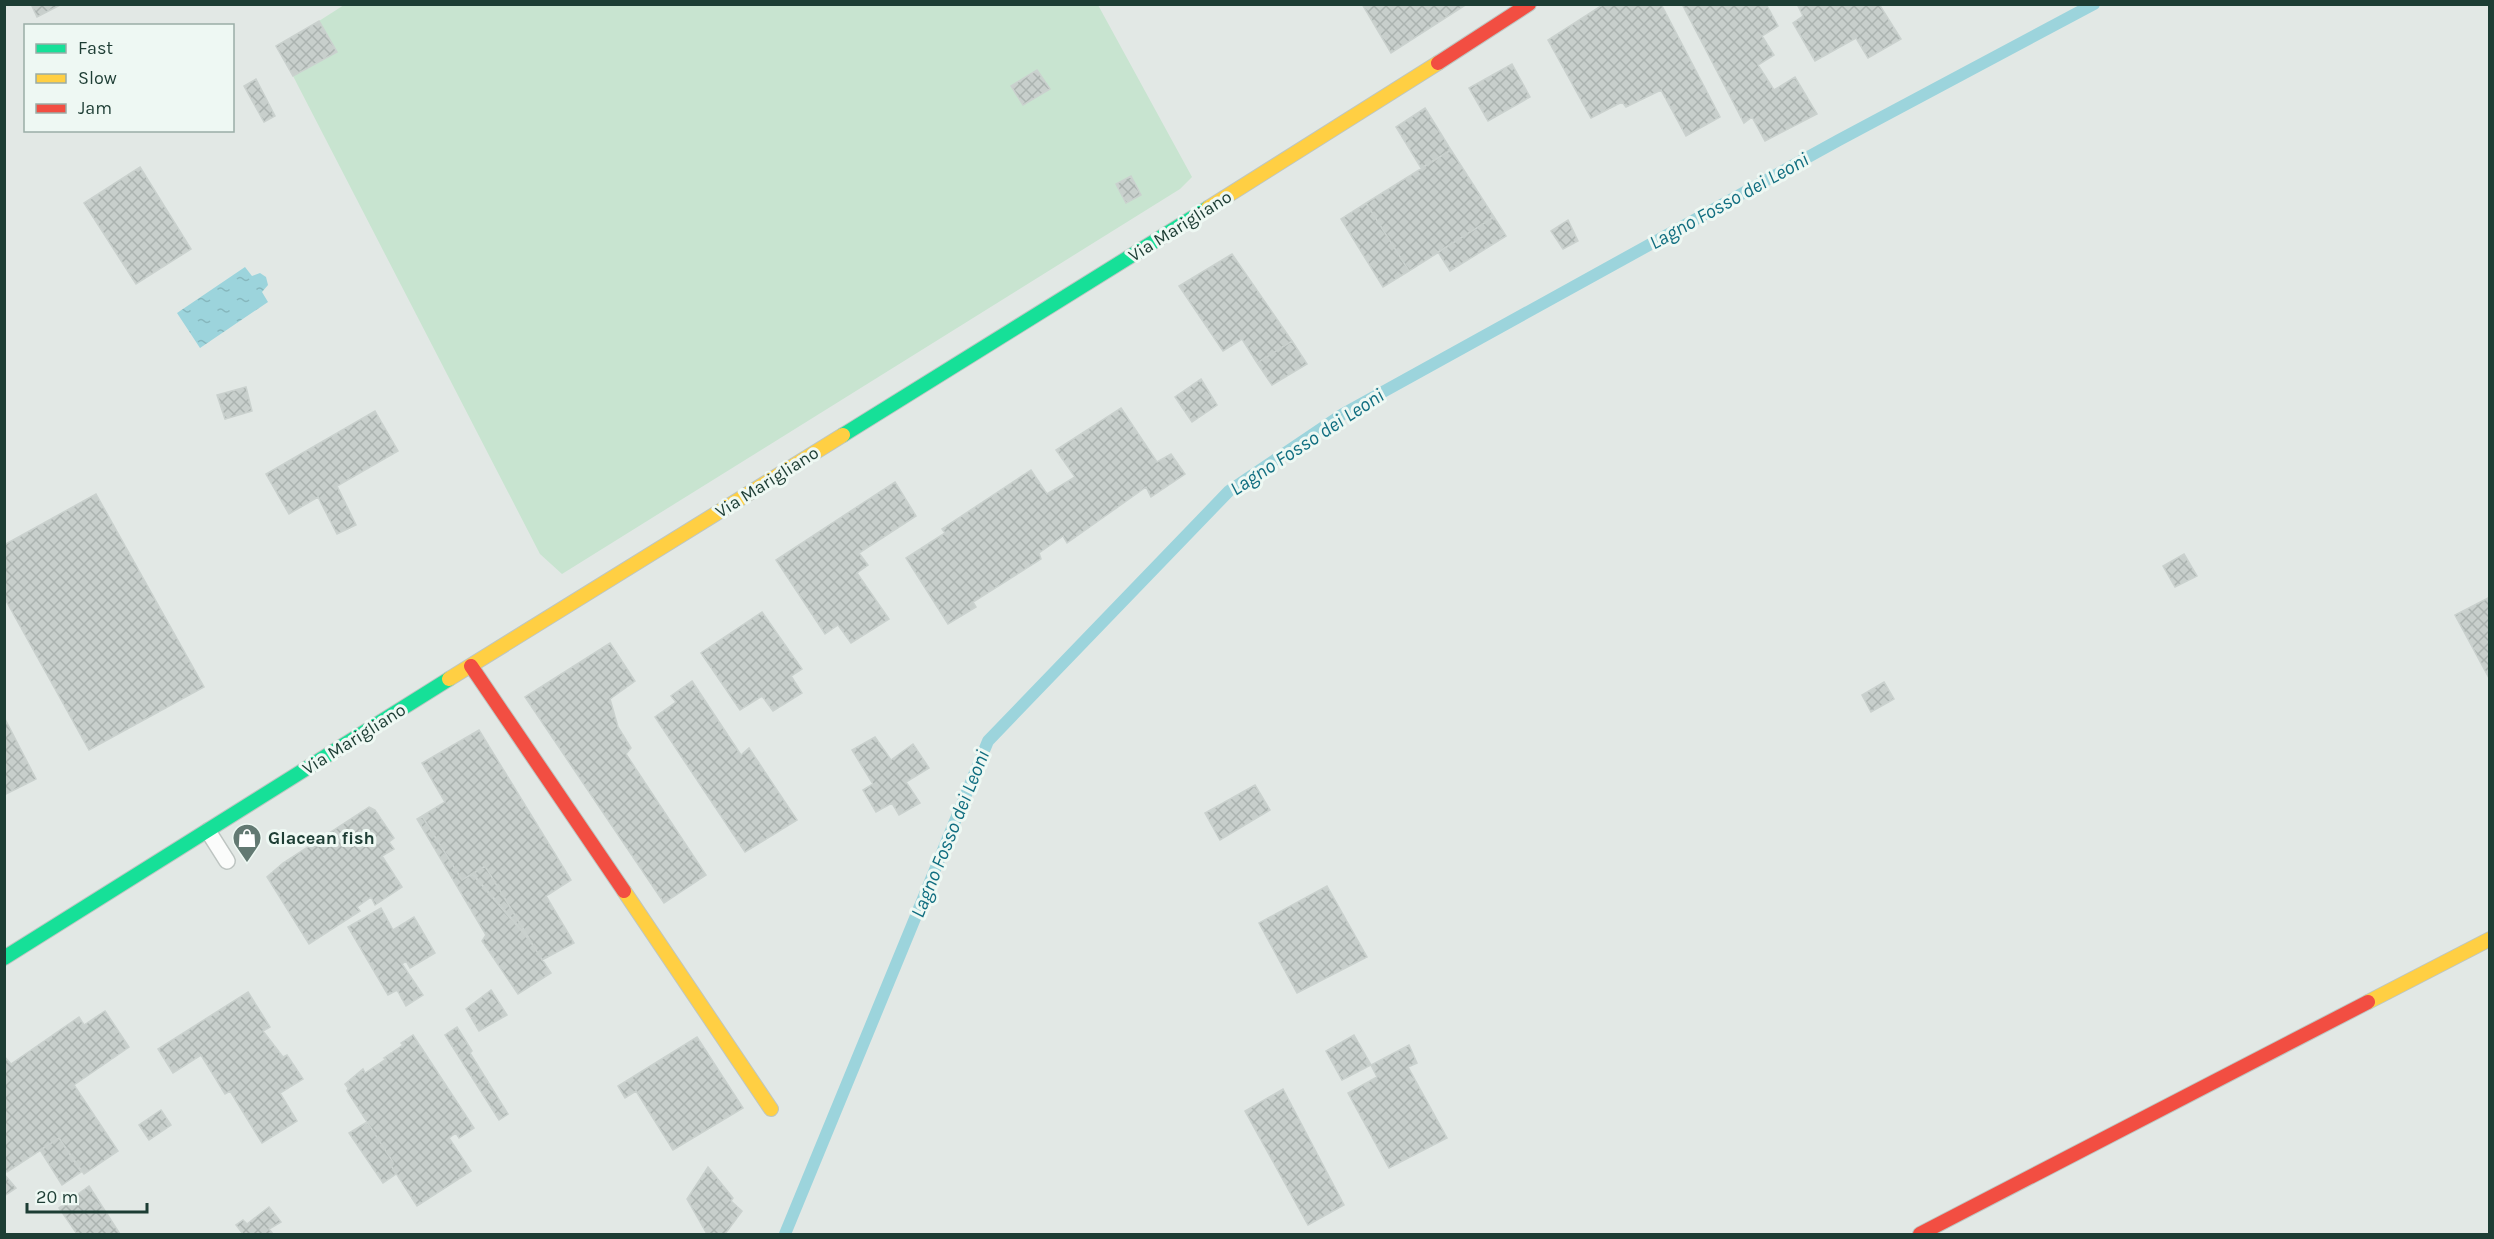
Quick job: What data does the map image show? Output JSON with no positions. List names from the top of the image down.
{
  "streets": {
    "street": ["Via Marigliano"]
  },
  "water": ["Lagno Fosso dei Leoni"],
  "places": {
    "shop": ["Glacean fish"]
  },
  "legend": ["Fast", "Slow", "Jam"],
  "scale_bar": "20 m"
}
